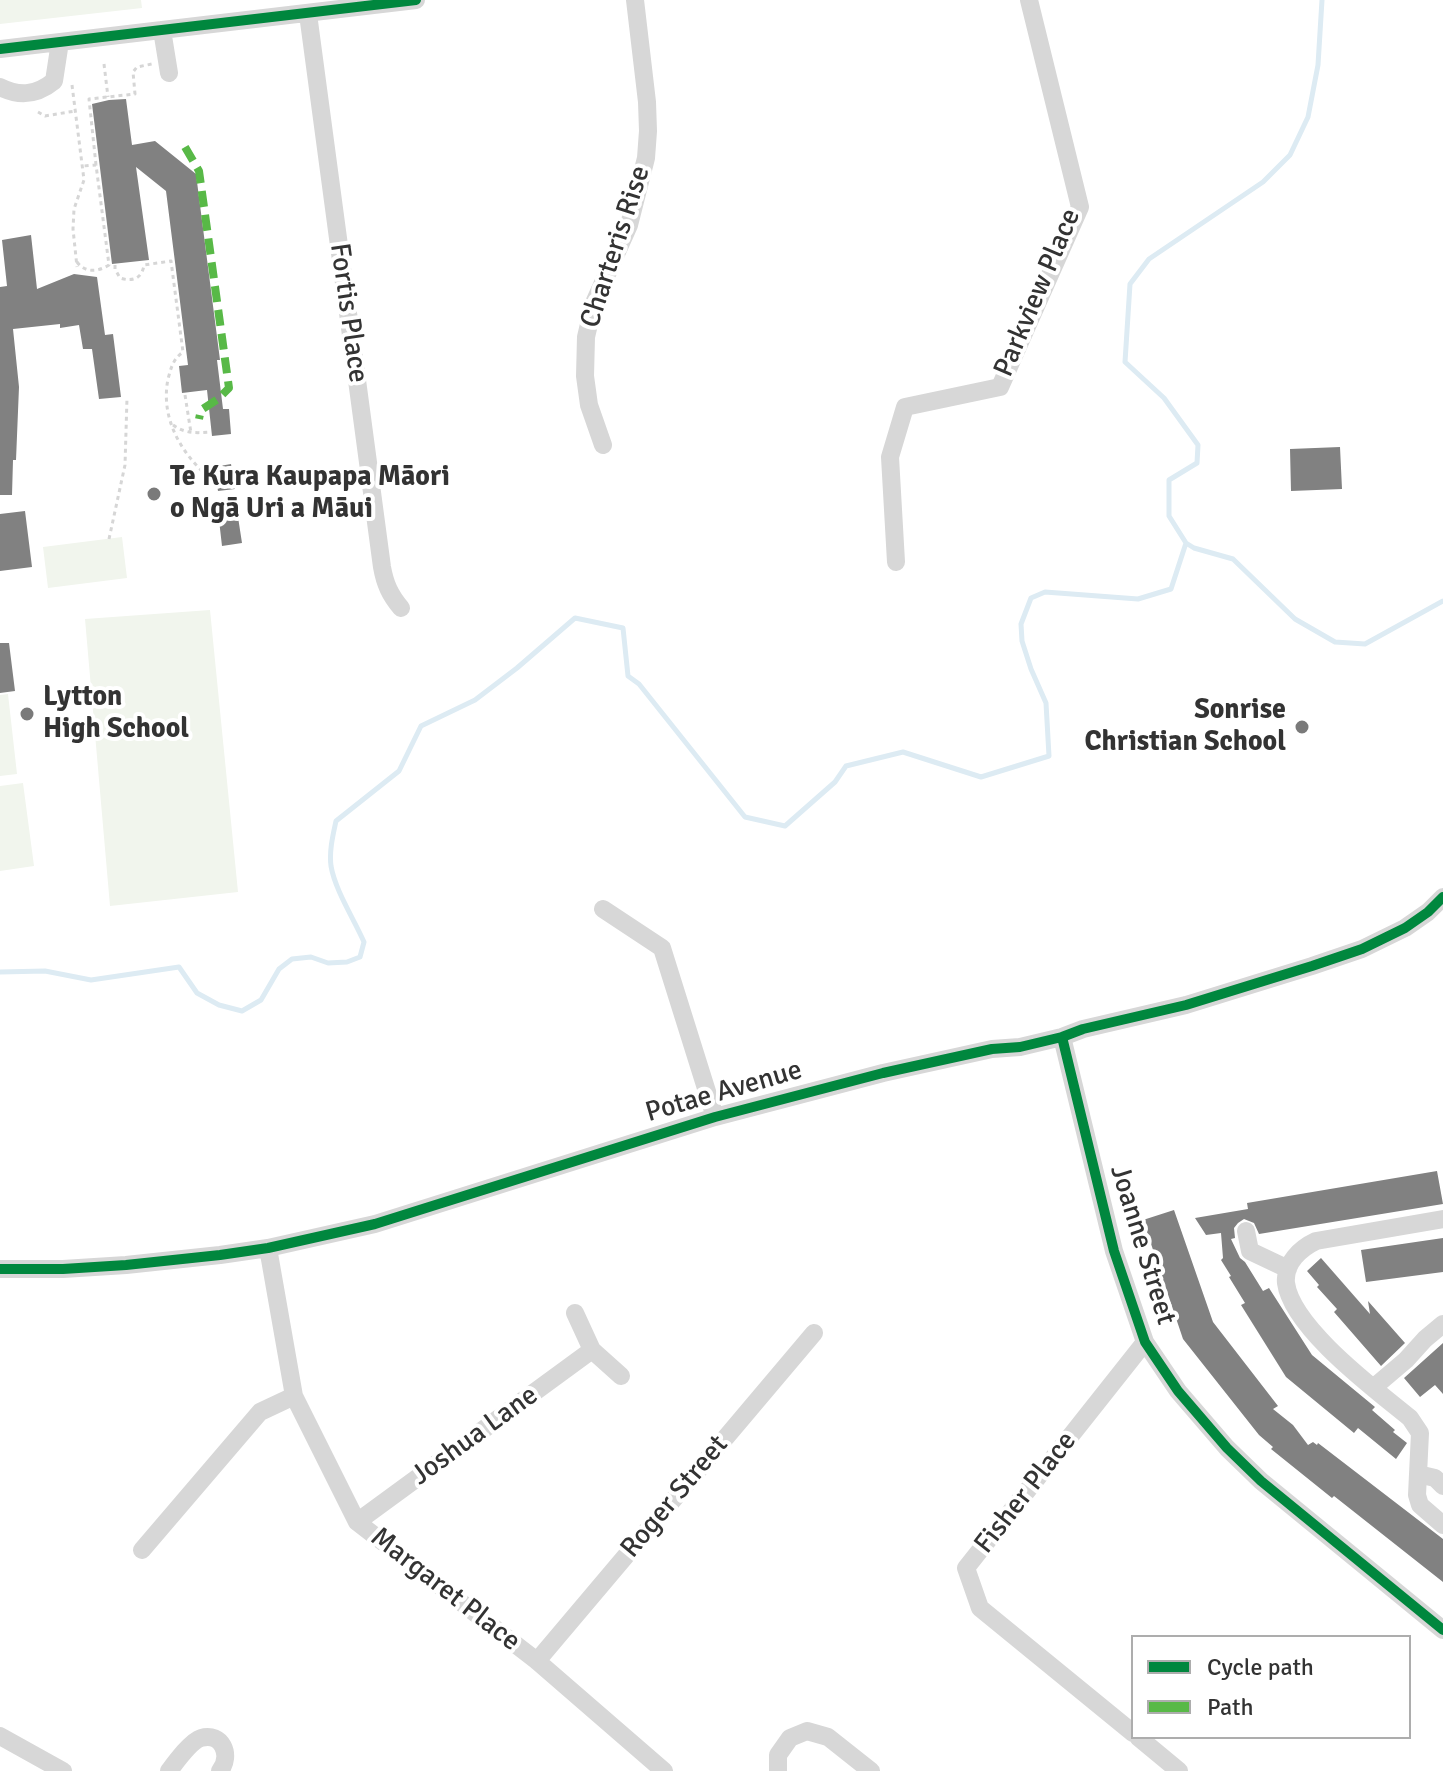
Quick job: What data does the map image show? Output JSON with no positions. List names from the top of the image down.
{
  "streets": {
    "street": [
      "Charteris Rise",
      "Parkview Place",
      "Fortis Place",
      "Potae Avenue",
      "Joanne Street",
      "Joshua Lane",
      "Fisher Place",
      "Roger Street",
      "Margaret Place"
    ]
  },
  "crossings": [
    ["Potae Avenue", "Joanne Street"],
    ["Potae Avenue", "Margaret Place"],
    ["Joanne Street", "Fisher Place"],
    ["Joshua Lane", "Margaret Place"],
    ["Roger Street", "Margaret Place"]
  ],
  "places": ["Te Kura Kaupapa Māori o Ngā Uri a Māui", "Lytton High School", "Sonrise Christian School"],
  "legend": ["Cycle path", "Path"]
}
